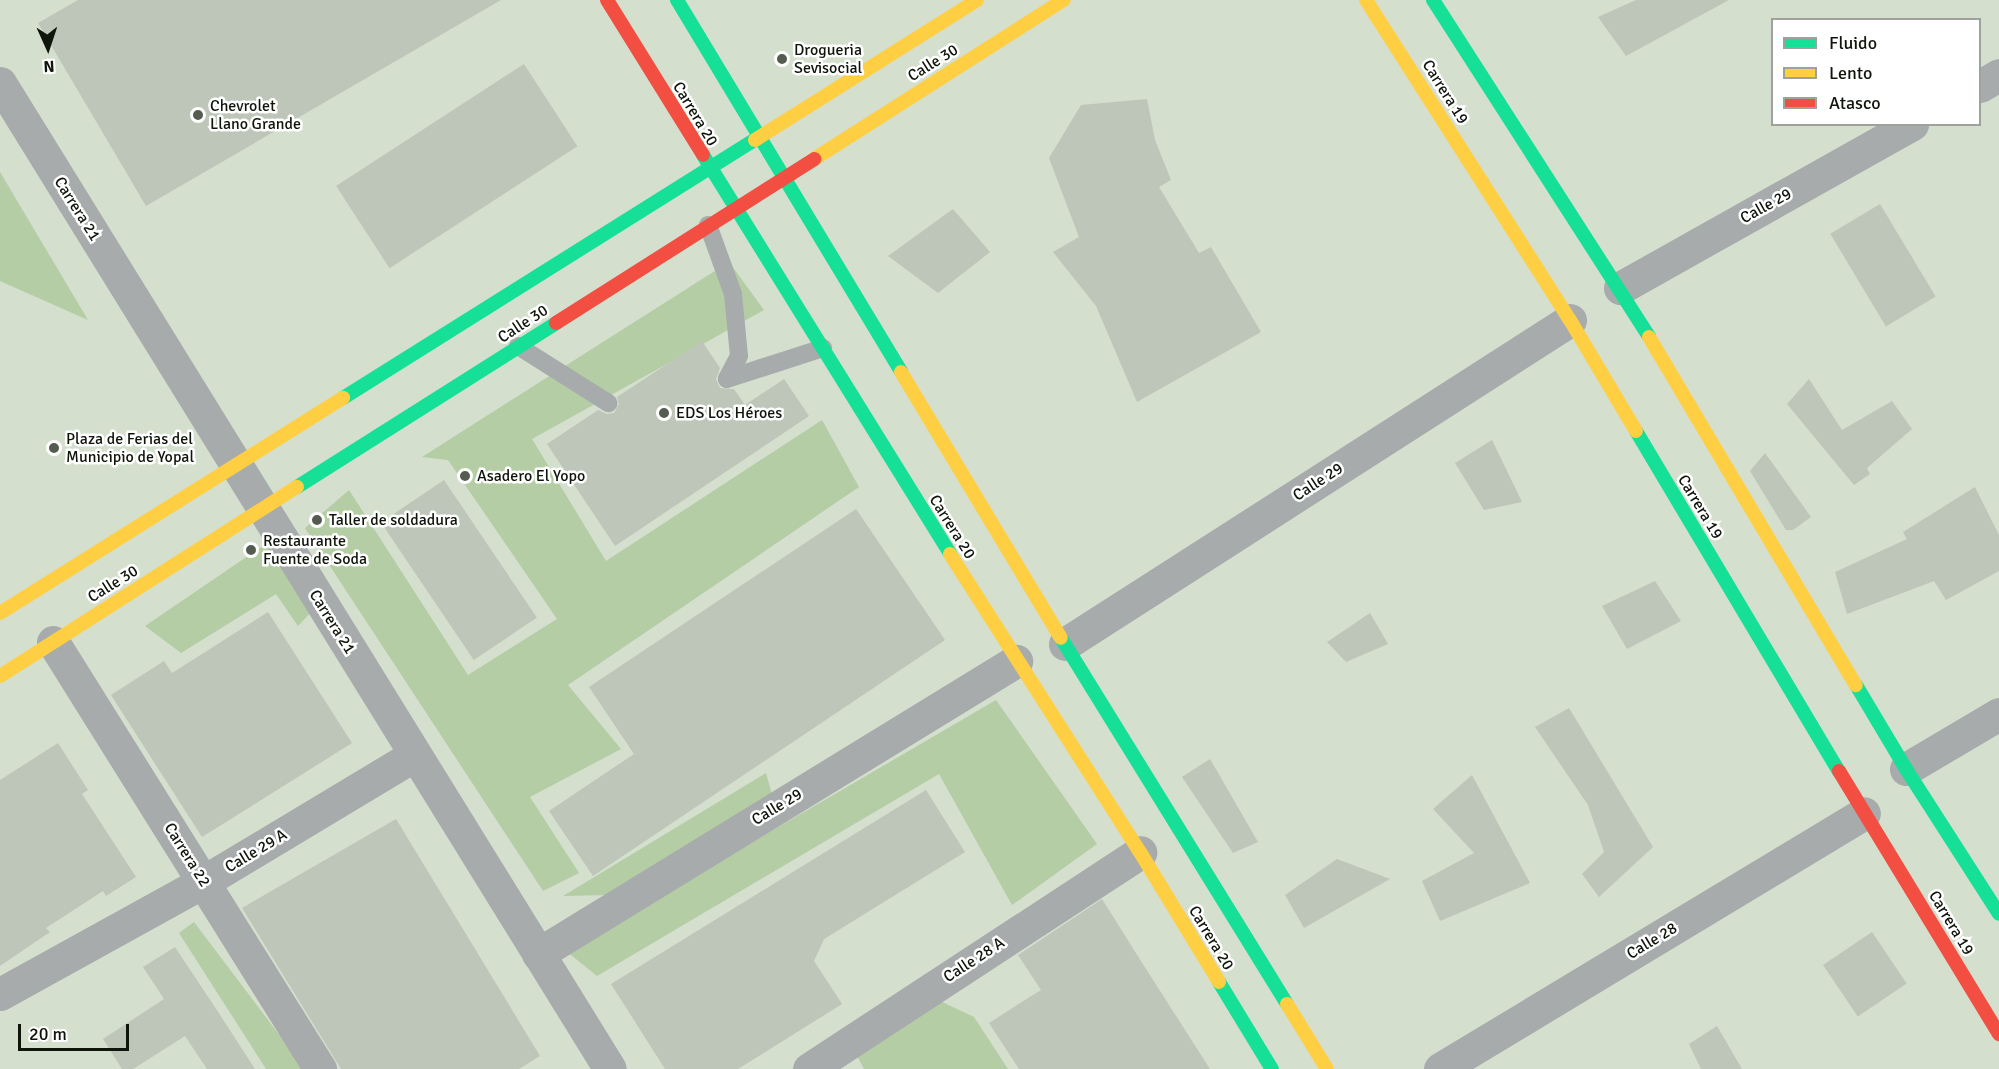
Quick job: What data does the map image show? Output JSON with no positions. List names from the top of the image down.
{
  "streets": {
    "main road": ["Calle 30", "Carrera 19", "Carrera 20"],
    "street": [
      "Calle 29",
      "Carrera 21",
      "Calle 29 A",
      "Carrera 22",
      "Calle 28",
      "Calle 28 A"
    ]
  },
  "crossings": [
    ["Calle 30", "Carrera 20"],
    ["Calle 30", "Carrera 21"],
    ["Calle 30", "Carrera 22"],
    ["Carrera 19", "Calle 29"],
    ["Carrera 19", "Calle 28"],
    ["Carrera 20", "Calle 29"],
    ["Carrera 20", "Calle 28 A"],
    ["Calle 29", "Carrera 21"],
    ["Carrera 21", "Calle 29 A"],
    ["Calle 29 A", "Carrera 22"]
  ],
  "places": [
    "Drogueria Sevisocial",
    "Chevrolet Llano Grande",
    "EDS Los Héroes",
    "Plaza de Ferias del Municipio de Yopal",
    "Asadero El Yopo",
    "Taller de soldadura",
    "Restaurante Fuente de Soda"
  ],
  "legend": ["Fluido", "Lento", "Atasco"],
  "scale_bar": "20 m",
  "north": "bottom"
}
